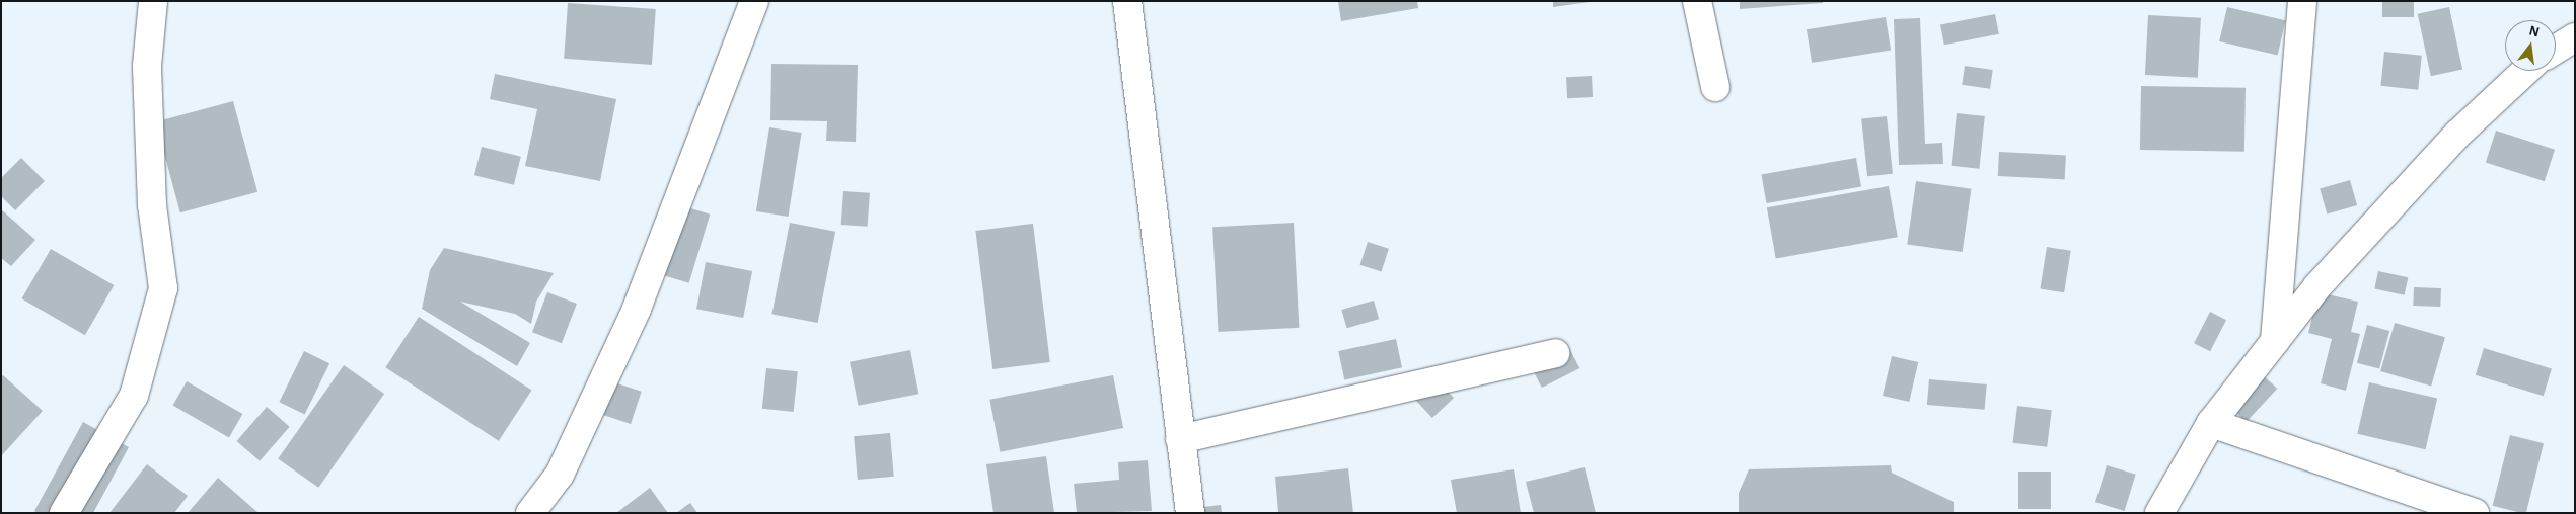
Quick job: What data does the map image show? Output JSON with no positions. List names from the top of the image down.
{
  "north": "top"
}
